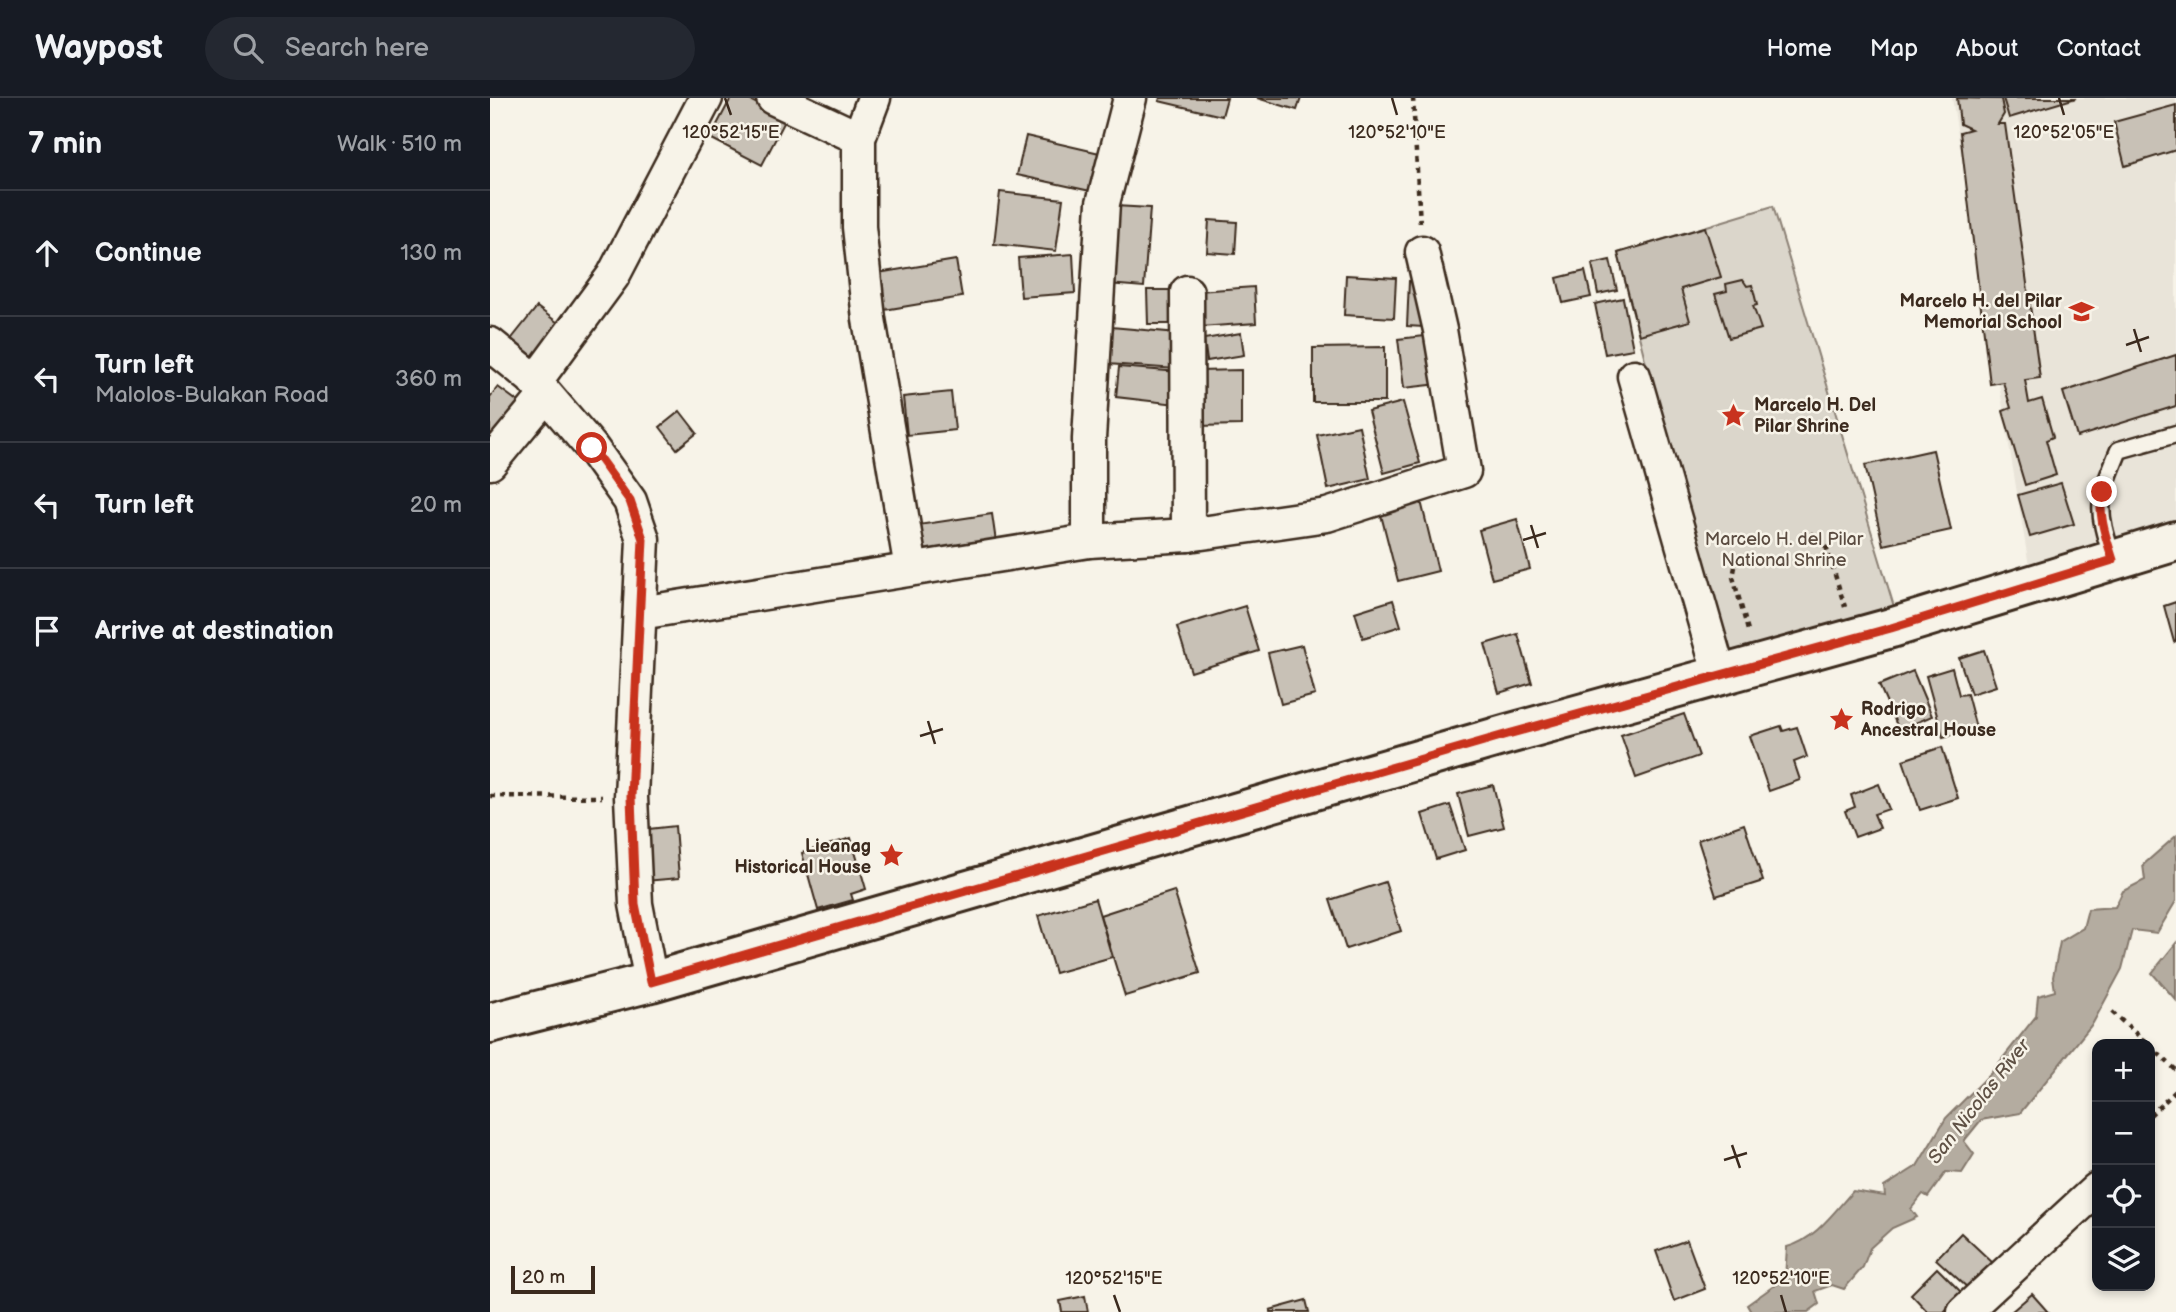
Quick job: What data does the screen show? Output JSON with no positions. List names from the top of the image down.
{
  "water": ["San Nicolas River"],
  "parks": ["Marcelo H. del Pilar National Shrine"],
  "places": {
    "school or university": ["Marcelo H. del Pilar Memorial School"],
    "place": ["Marcelo H. Del Pilar Shrine", "Rodrigo Ancestral House", "Lieanag Historical House"]
  },
  "scale_bar": "20 m",
  "page": {
    "header": "Waypost",
    "search": "Search here",
    "nav": [
      "Home",
      "Map",
      "About",
      "Contact"
    ],
    "heading": ["7 min", "Walk · 510 m"],
    "list": [
      ["Continue", "130 m"],
      ["Turn left", "Malolos-Bulakan Road", "360 m"],
      ["Turn left", "20 m"],
      "Arrive at destination"
    ],
    "map_buttons": ["+", "−"],
    "scale": "20 m"
  },
  "coordinates": ["120°52'15\"E", "120°52'10\"E", "120°52'05\"E"]
}
